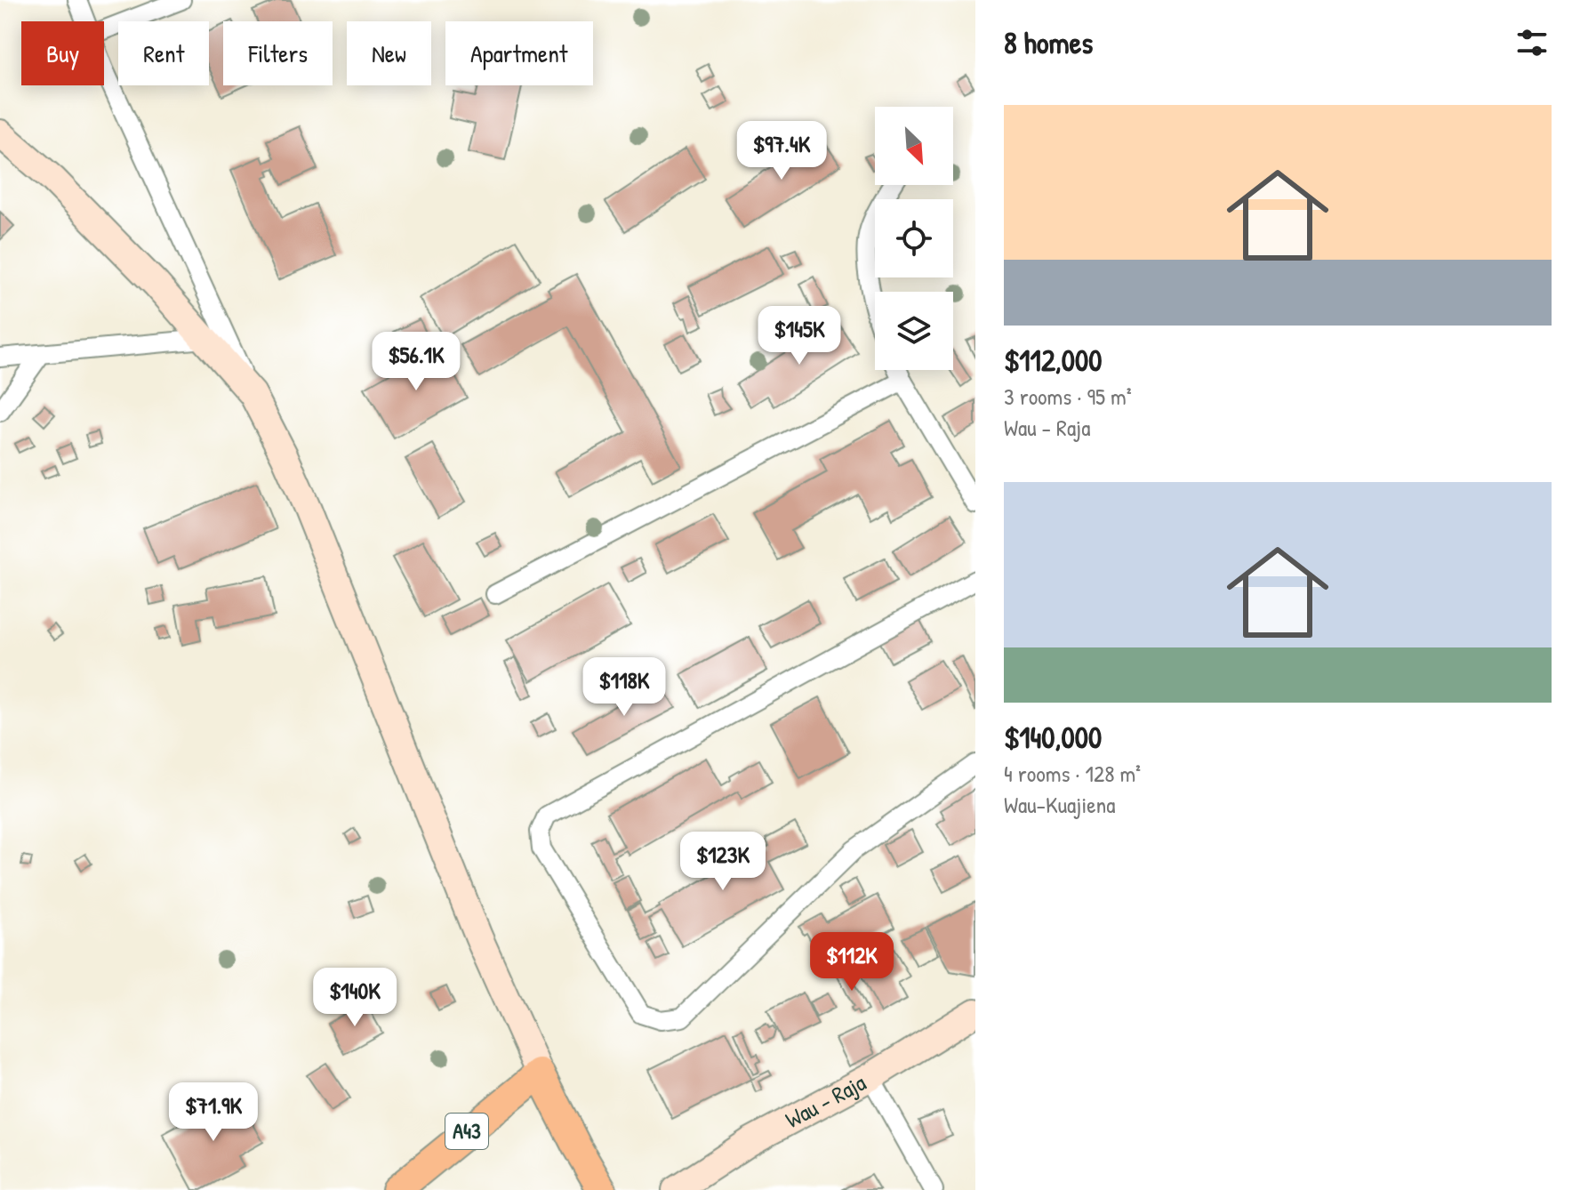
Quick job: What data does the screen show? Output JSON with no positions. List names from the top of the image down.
{
  "streets": {
    "main road": ["A43"],
    "street": ["Wau - Raja"]
  },
  "north": "bottom right",
  "page": {
    "heading": "8 homes",
    "chip": [
      "Buy",
      "Rent",
      "Filters",
      "New",
      "Apartment"
    ],
    "list": [
      {
        "name": "$112,000",
        "note": "3 rooms · 95 m² · Wau - Raja"
      },
      {
        "name": "$140,000",
        "note": "4 rooms · 128 m² · Wau-Kuajiena"
      }
    ],
    "price": [
      "$97.4K",
      "$145K",
      "$56.1K",
      "$118K",
      "$123K",
      "$112K",
      "$140K",
      "$71.9K"
    ]
  }
}
